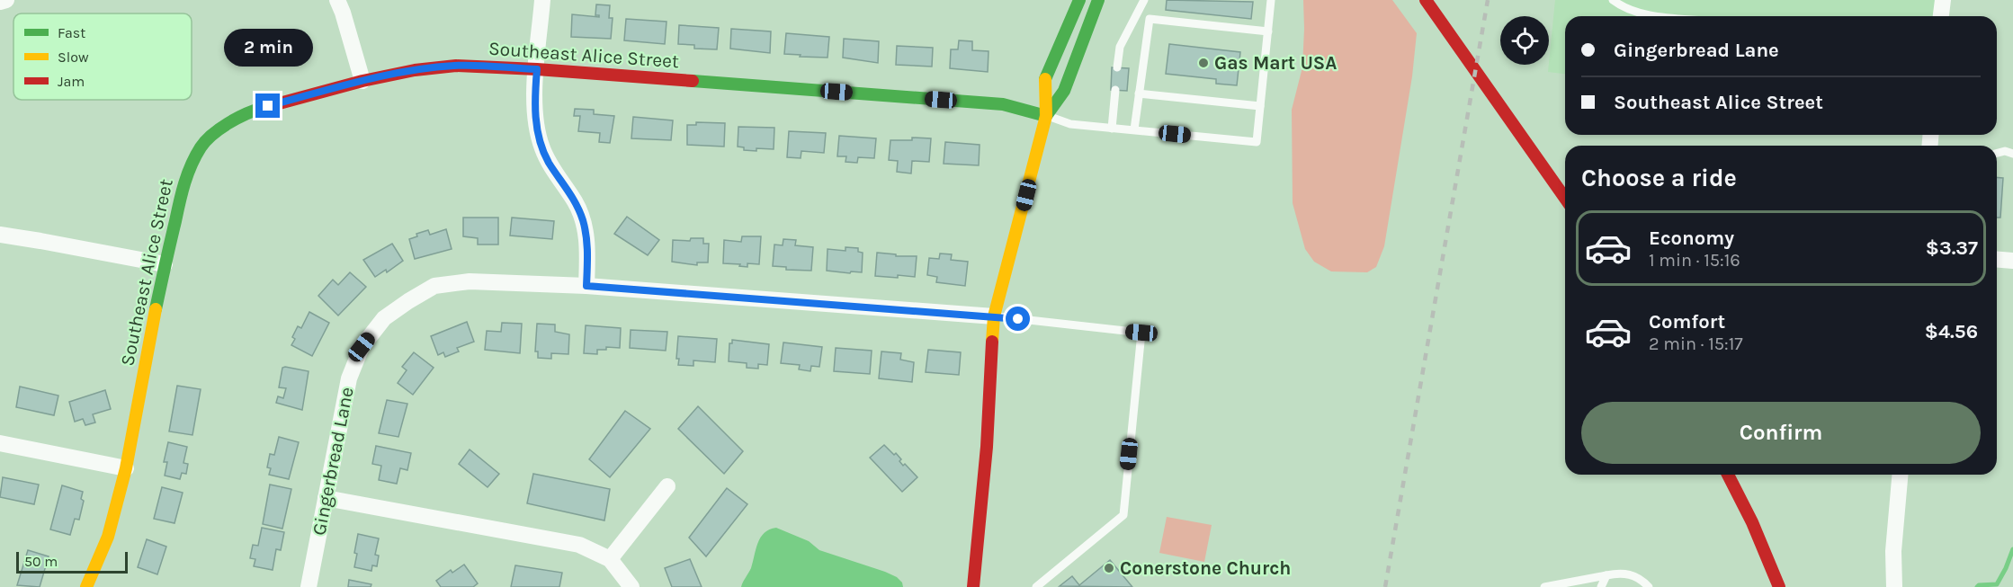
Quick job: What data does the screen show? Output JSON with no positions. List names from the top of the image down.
{
  "streets": {
    "street": ["Southeast Alice Street", "Gingerbread Lane"]
  },
  "places": ["Gas Mart USA", "Conerstone Church"],
  "legend": ["Fast", "Slow", "Jam"],
  "scale_bar": "50 m",
  "page": {
    "banner": ["Gingerbread Lane", "Southeast Alice Street"],
    "bubble": "2 min",
    "heading": "Choose a ride",
    "list": [
      {
        "name": "Economy",
        "note": "1 min · 15:16",
        "value": "$3.37"
      },
      {
        "name": "Comfort",
        "note": "2 min · 15:17",
        "value": "$4.56"
      }
    ],
    "buttons": "Confirm",
    "scale": "50 m"
  }
}
